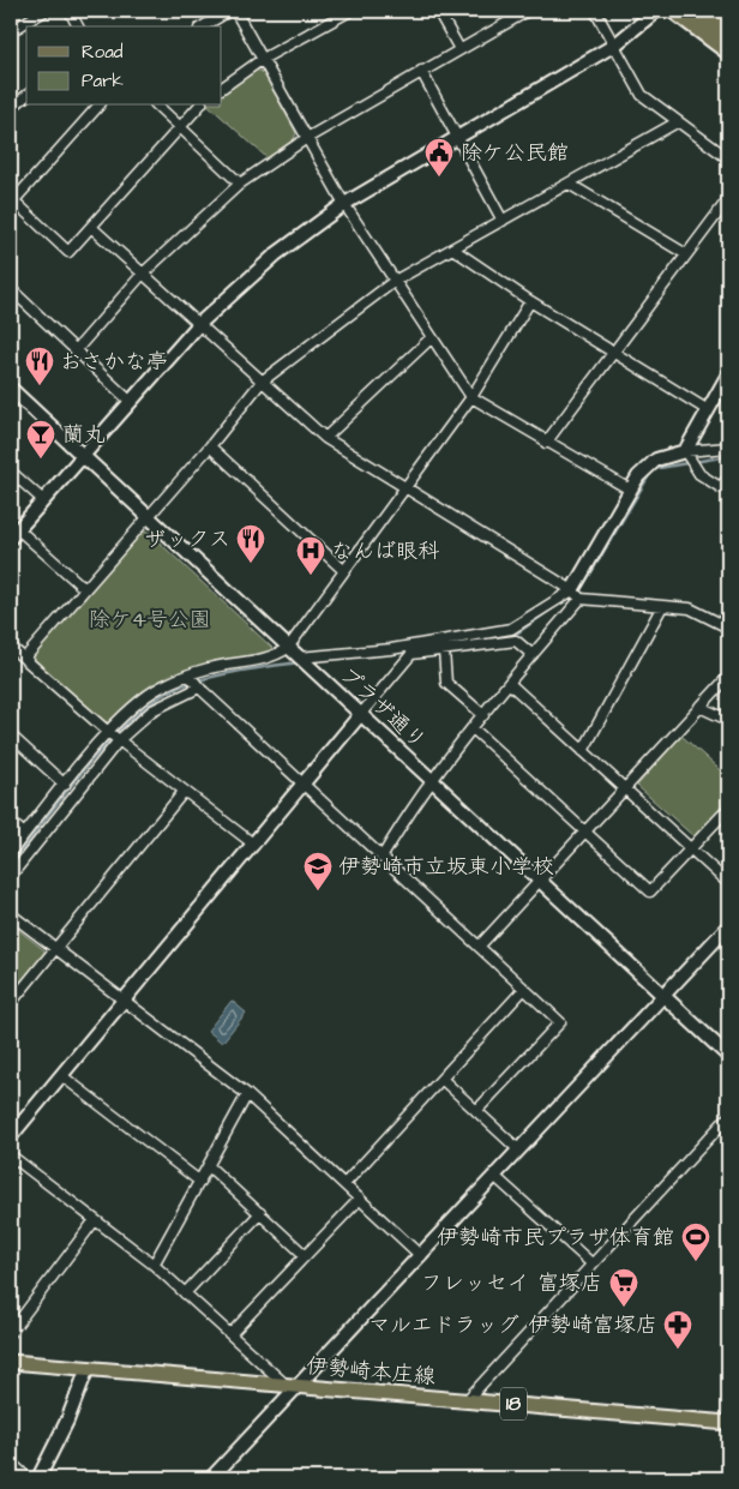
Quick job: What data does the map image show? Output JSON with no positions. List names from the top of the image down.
{
  "streets": {
    "main road": ["伊勢崎本庄線", "18"],
    "street": ["プラザ通り"]
  },
  "parks": ["除ケ4号公園"],
  "places": {
    "public building": ["除ケ公民館"],
    "restaurant": ["おさかな亭", "ザックス"],
    "bar": ["蘭丸"],
    "hospital": ["なんば眼科"],
    "school or university": ["伊勢崎市立坂東小学校"],
    "sports": ["伊勢崎市民プラザ体育館"],
    "supermarket": ["フレッセイ 富塚店"],
    "pharmacy": ["マルエドラッグ 伊勢崎富塚店"]
  },
  "legend": ["Road", "Park"]
}
